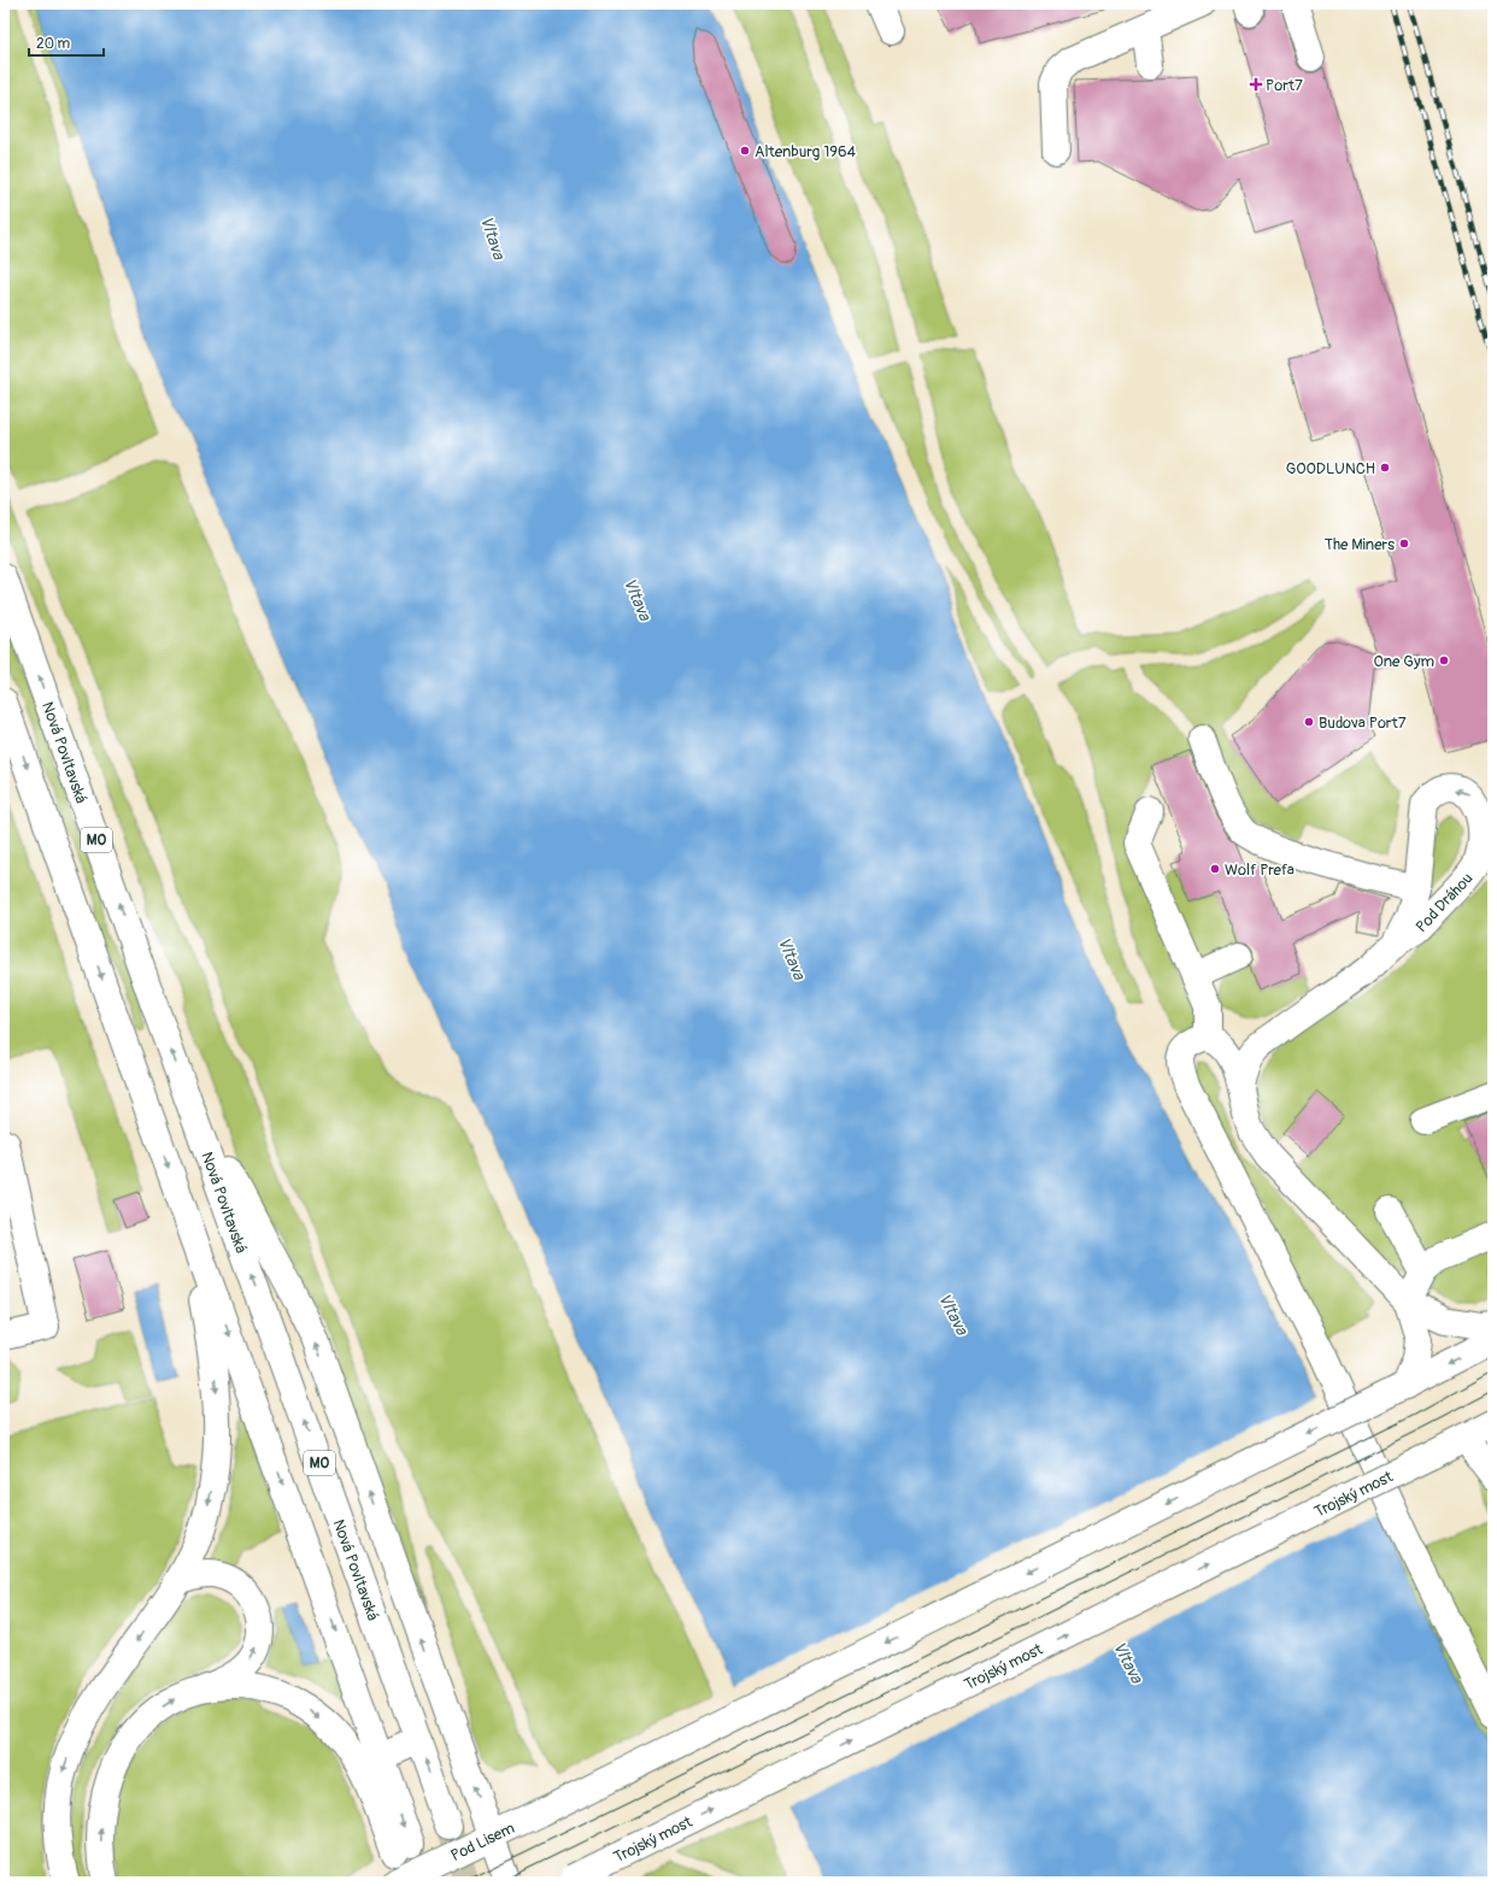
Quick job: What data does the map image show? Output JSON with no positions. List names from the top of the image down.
{
  "streets": {
    "main road": [
      "Nová Povltavská",
      "MO",
      "Pod Dráhou",
      "Trojský most",
      "Pod Lisem"
    ]
  },
  "one_way": ["Trojský most", "Pod Lisem"],
  "water": ["Vltava"],
  "places": {
    "health": ["Port7"],
    "other": [
      "Altenburg 1964",
      "GOODLUNCH",
      "The Miners",
      "One Gym",
      "Budova Port7",
      "Wolf Prefa"
    ]
  },
  "scale_bar": "20 m"
}
